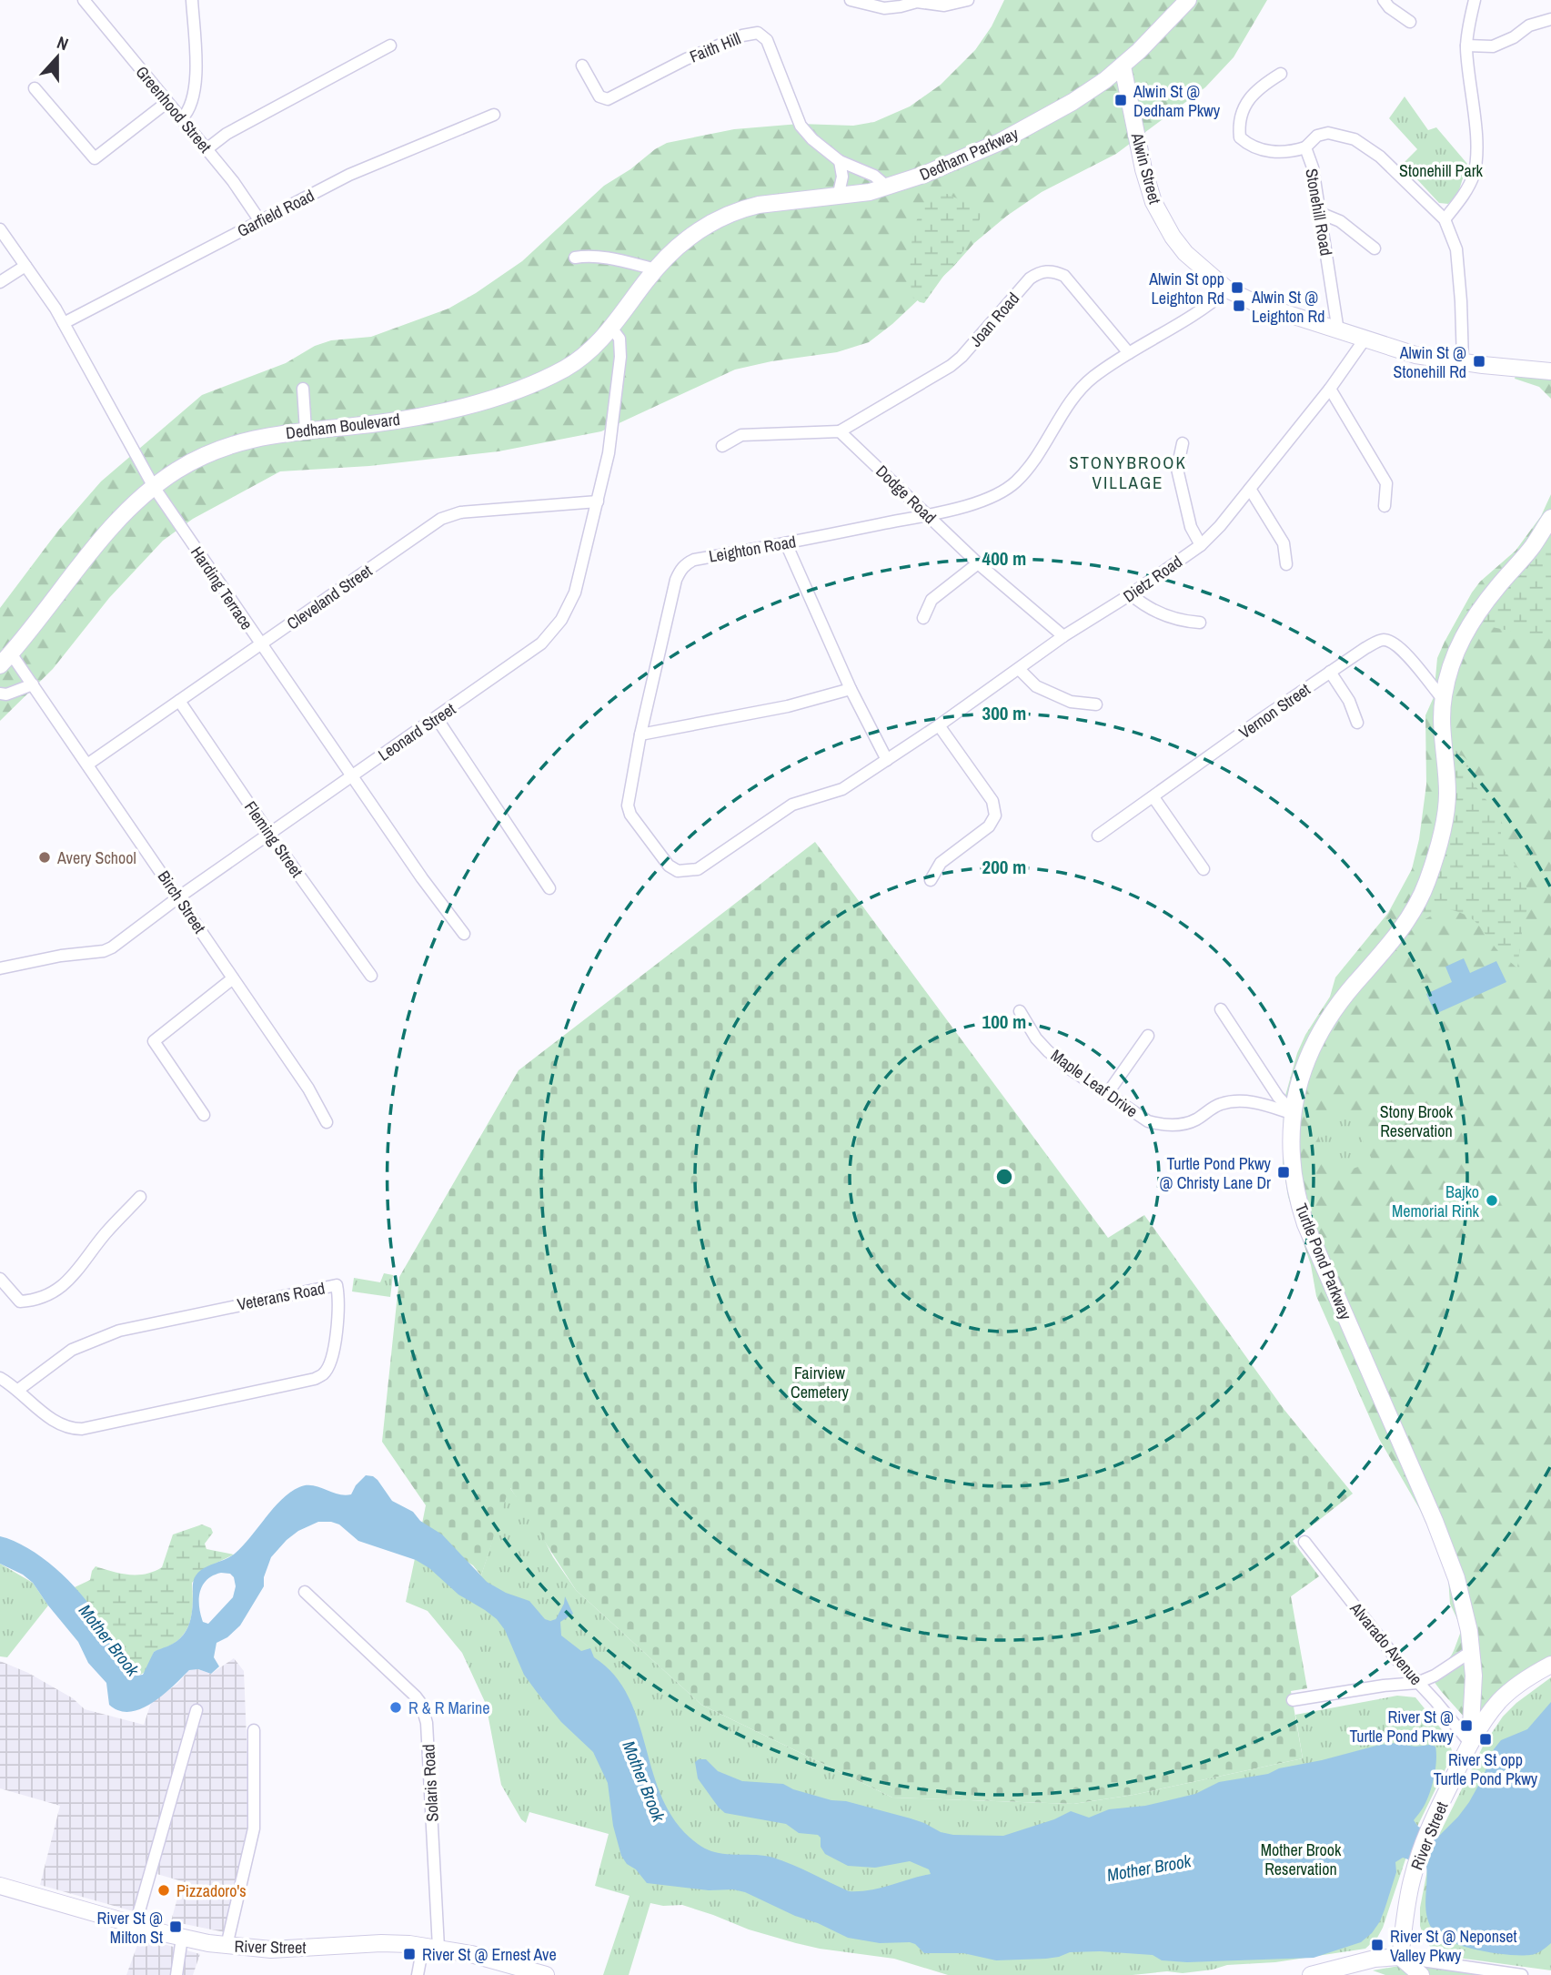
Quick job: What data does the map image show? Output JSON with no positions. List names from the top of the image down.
{
  "streets": {
    "main road": [
      "Dedham Parkway",
      "Alwin Street",
      "Dedham Boulevard",
      "Turtle Pond Parkway",
      "River Street"
    ],
    "street": [
      "Faith Hill",
      "Greenhood Street",
      "Stonehill Road",
      "Garfield Road",
      "Joan Road",
      "Dodge Road",
      "Leighton Road",
      "Dietz Road",
      "Harding Terrace",
      "Cleveland Street",
      "Vernon Street",
      "Leonard Street",
      "Fleming Street",
      "Birch Street",
      "Maple Leaf Drive",
      "Veterans Road",
      "Alvarado Avenue",
      "Solaris Road"
    ]
  },
  "crossings": [
    ["Faith Hill", "Dedham Parkway"],
    ["Greenhood Street", "Garfield Road"],
    ["Dedham Parkway", "Alwin Street"],
    ["Dedham Parkway", "Dedham Boulevard"],
    ["Alwin Street", "Stonehill Road"],
    ["Alwin Street", "Leighton Road"],
    ["Alwin Street", "Dietz Road"],
    ["Garfield Road", "Harding Terrace"],
    ["Joan Road", "Dodge Road"],
    ["Joan Road", "Leighton Road"],
    ["Dedham Boulevard", "Harding Terrace"],
    ["Dedham Boulevard", "Leonard Street"],
    ["Dedham Boulevard", "Birch Street"],
    ["Dodge Road", "Leighton Road"],
    ["Dodge Road", "Dietz Road"],
    ["Leighton Road", "Dietz Road"],
    ["Harding Terrace", "Cleveland Street"],
    ["Harding Terrace", "Leonard Street"],
    ["Cleveland Street", "Leonard Street"],
    ["Cleveland Street", "Fleming Street"],
    ["Cleveland Street", "Birch Street"],
    ["Vernon Street", "Turtle Pond Parkway"],
    ["Leonard Street", "Fleming Street"],
    ["Leonard Street", "Birch Street"],
    ["Maple Leaf Drive", "Turtle Pond Parkway"],
    ["Turtle Pond Parkway", "Alvarado Avenue"],
    ["Turtle Pond Parkway", "River Street"],
    ["Alvarado Avenue", "River Street"],
    ["Solaris Road", "River Street"]
  ],
  "districts": ["STONYBROOK VILLAGE"],
  "water": ["Mother Brook"],
  "parks": [
    "Stonehill Park",
    "Stony Brook Reservation",
    "Fairview Cemetery",
    "Mother Brook Reservation"
  ],
  "places": {
    "transit": [
      "Alwin St @ Dedham Pkwy",
      "Alwin St opp Leighton Rd",
      "Alwin St @ Leighton Rd",
      "Alwin St @ Stonehill Rd",
      "Turtle Pond Pkwy @ Christy Lane Dr",
      "River St @ Turtle Pond Pkwy",
      "River St opp Turtle Pond Pkwy",
      "River St @ Milton St",
      "River St @ Neponset Valley Pkwy",
      "River St @ Ernest Ave"
    ],
    "other": [
      "Avery School",
      "Bajko Memorial Rink",
      "R & R Marine",
      "Pizzadoro's"
    ]
  },
  "north": "top",
  "rings": [
    "400 m",
    "300 m",
    "200 m",
    "100 m"
  ]
}
